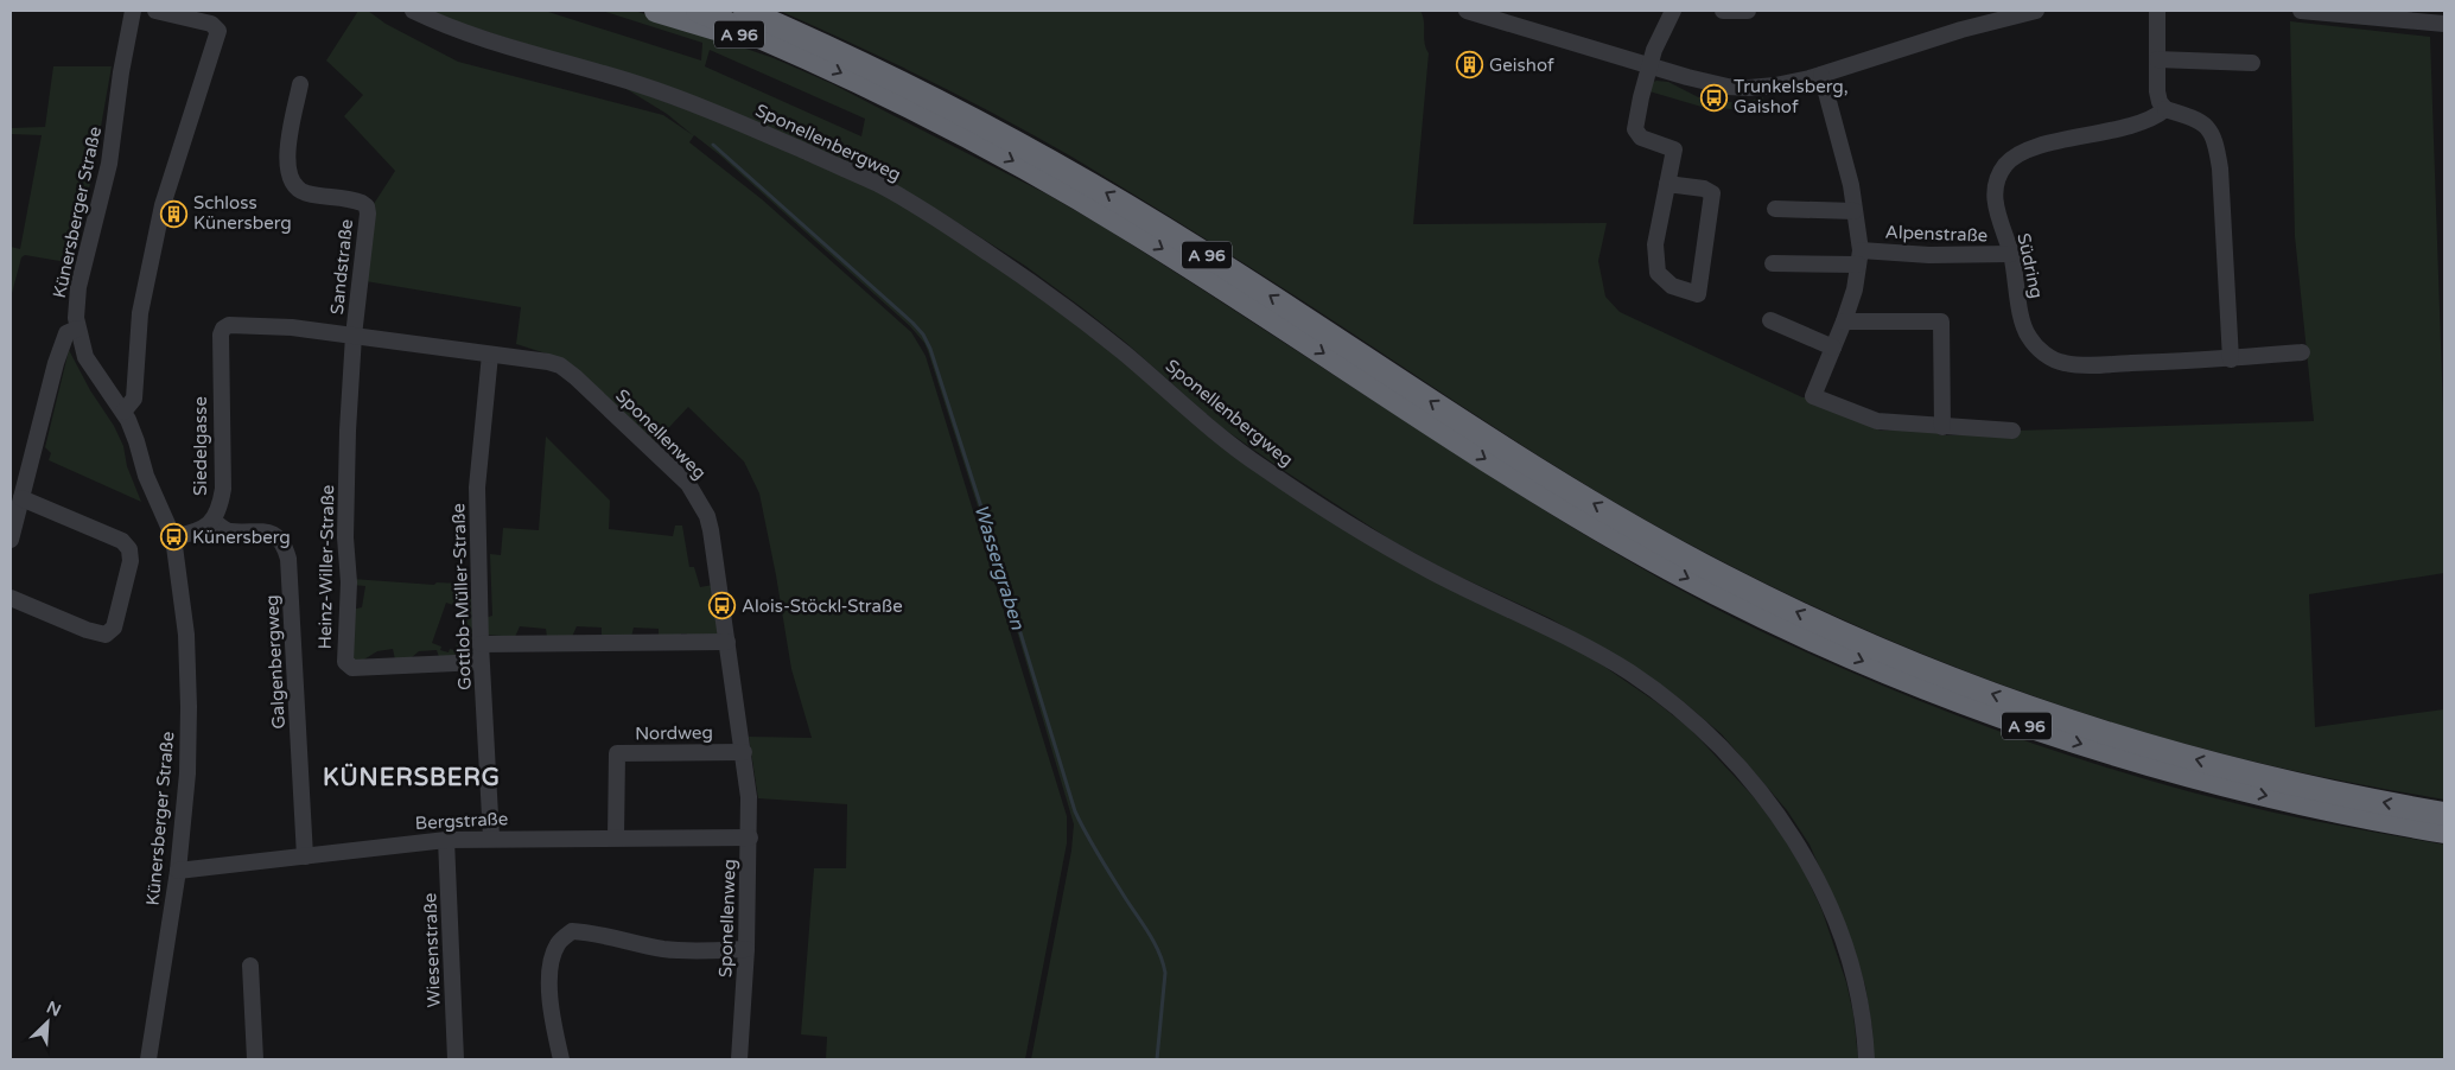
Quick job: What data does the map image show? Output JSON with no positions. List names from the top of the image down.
{
  "streets": {
    "highway": ["A 96"],
    "street": [
      "Sponellenbergweg",
      "Künersberger Straße",
      "Alpenstraße",
      "Südring",
      "Sandstraße",
      "Sponellenweg",
      "Siedelgasse",
      "Heinz-Willer-Straße",
      "Gottlob-Müller-Straße",
      "Galgenbergweg",
      "Nordweg",
      "Bergstraße",
      "Wiesenstraße"
    ]
  },
  "crossings": [
    ["Künersberger Straße", "Siedelgasse"],
    ["Künersberger Straße", "Bergstraße"],
    ["Alpenstraße", "Südring"],
    ["Sandstraße", "Sponellenweg"],
    ["Sandstraße", "Heinz-Willer-Straße"],
    ["Sponellenweg", "Siedelgasse"],
    ["Sponellenweg", "Heinz-Willer-Straße"],
    ["Sponellenweg", "Gottlob-Müller-Straße"],
    ["Sponellenweg", "Nordweg"],
    ["Sponellenweg", "Bergstraße"],
    ["Siedelgasse", "Galgenbergweg"],
    ["Heinz-Willer-Straße", "Gottlob-Müller-Straße"],
    ["Gottlob-Müller-Straße", "Bergstraße"],
    ["Galgenbergweg", "Bergstraße"],
    ["Nordweg", "Bergstraße"],
    ["Bergstraße", "Wiesenstraße"]
  ],
  "districts": ["KÜNERSBERG"],
  "water": ["Wassergraben"],
  "places": {
    "building": ["Geishof", "Schloss Künersberg"],
    "bus stop": ["Trunkelsberg, Gaishof", "Künersberg", "Alois-Stöckl-Straße"]
  },
  "north": "top right"
}
